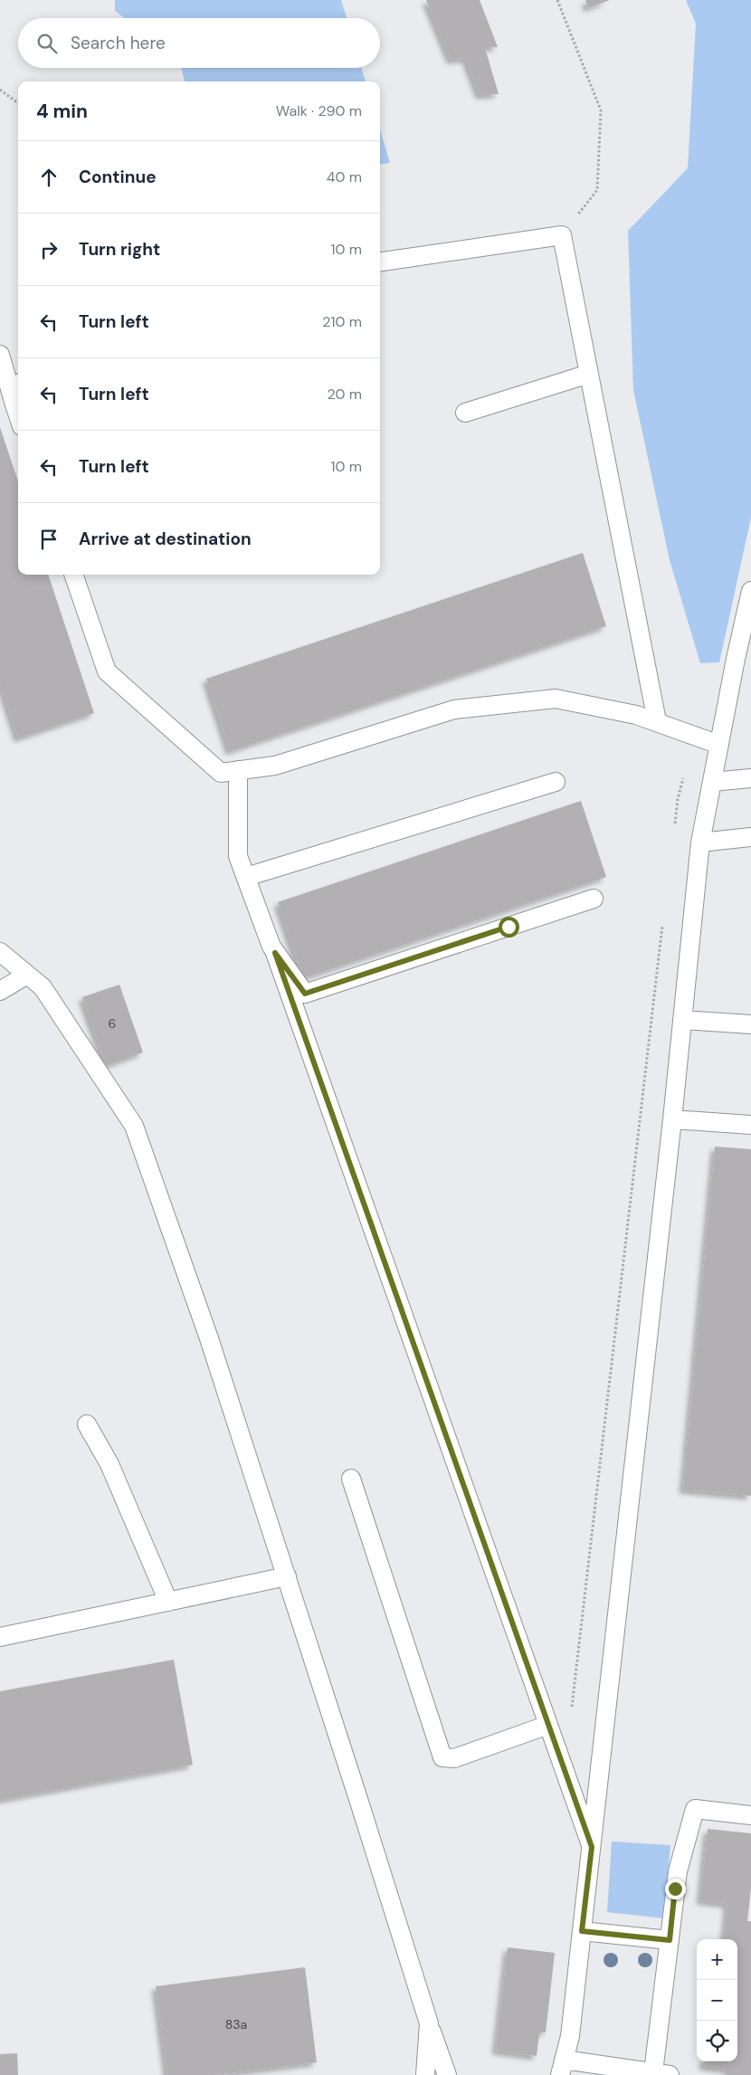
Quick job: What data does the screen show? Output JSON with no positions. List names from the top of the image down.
{
  "house_numbers": ["6", "83a"],
  "page": {
    "search": "Search here",
    "heading": ["4 min", "Walk · 290 m"],
    "list": [
      ["Continue", "40 m"],
      ["Turn right", "10 m"],
      ["Turn left", "210 m"],
      ["Turn left", "20 m"],
      ["Turn left", "10 m"],
      "Arrive at destination"
    ],
    "map_buttons": ["+", "−"]
  }
}
